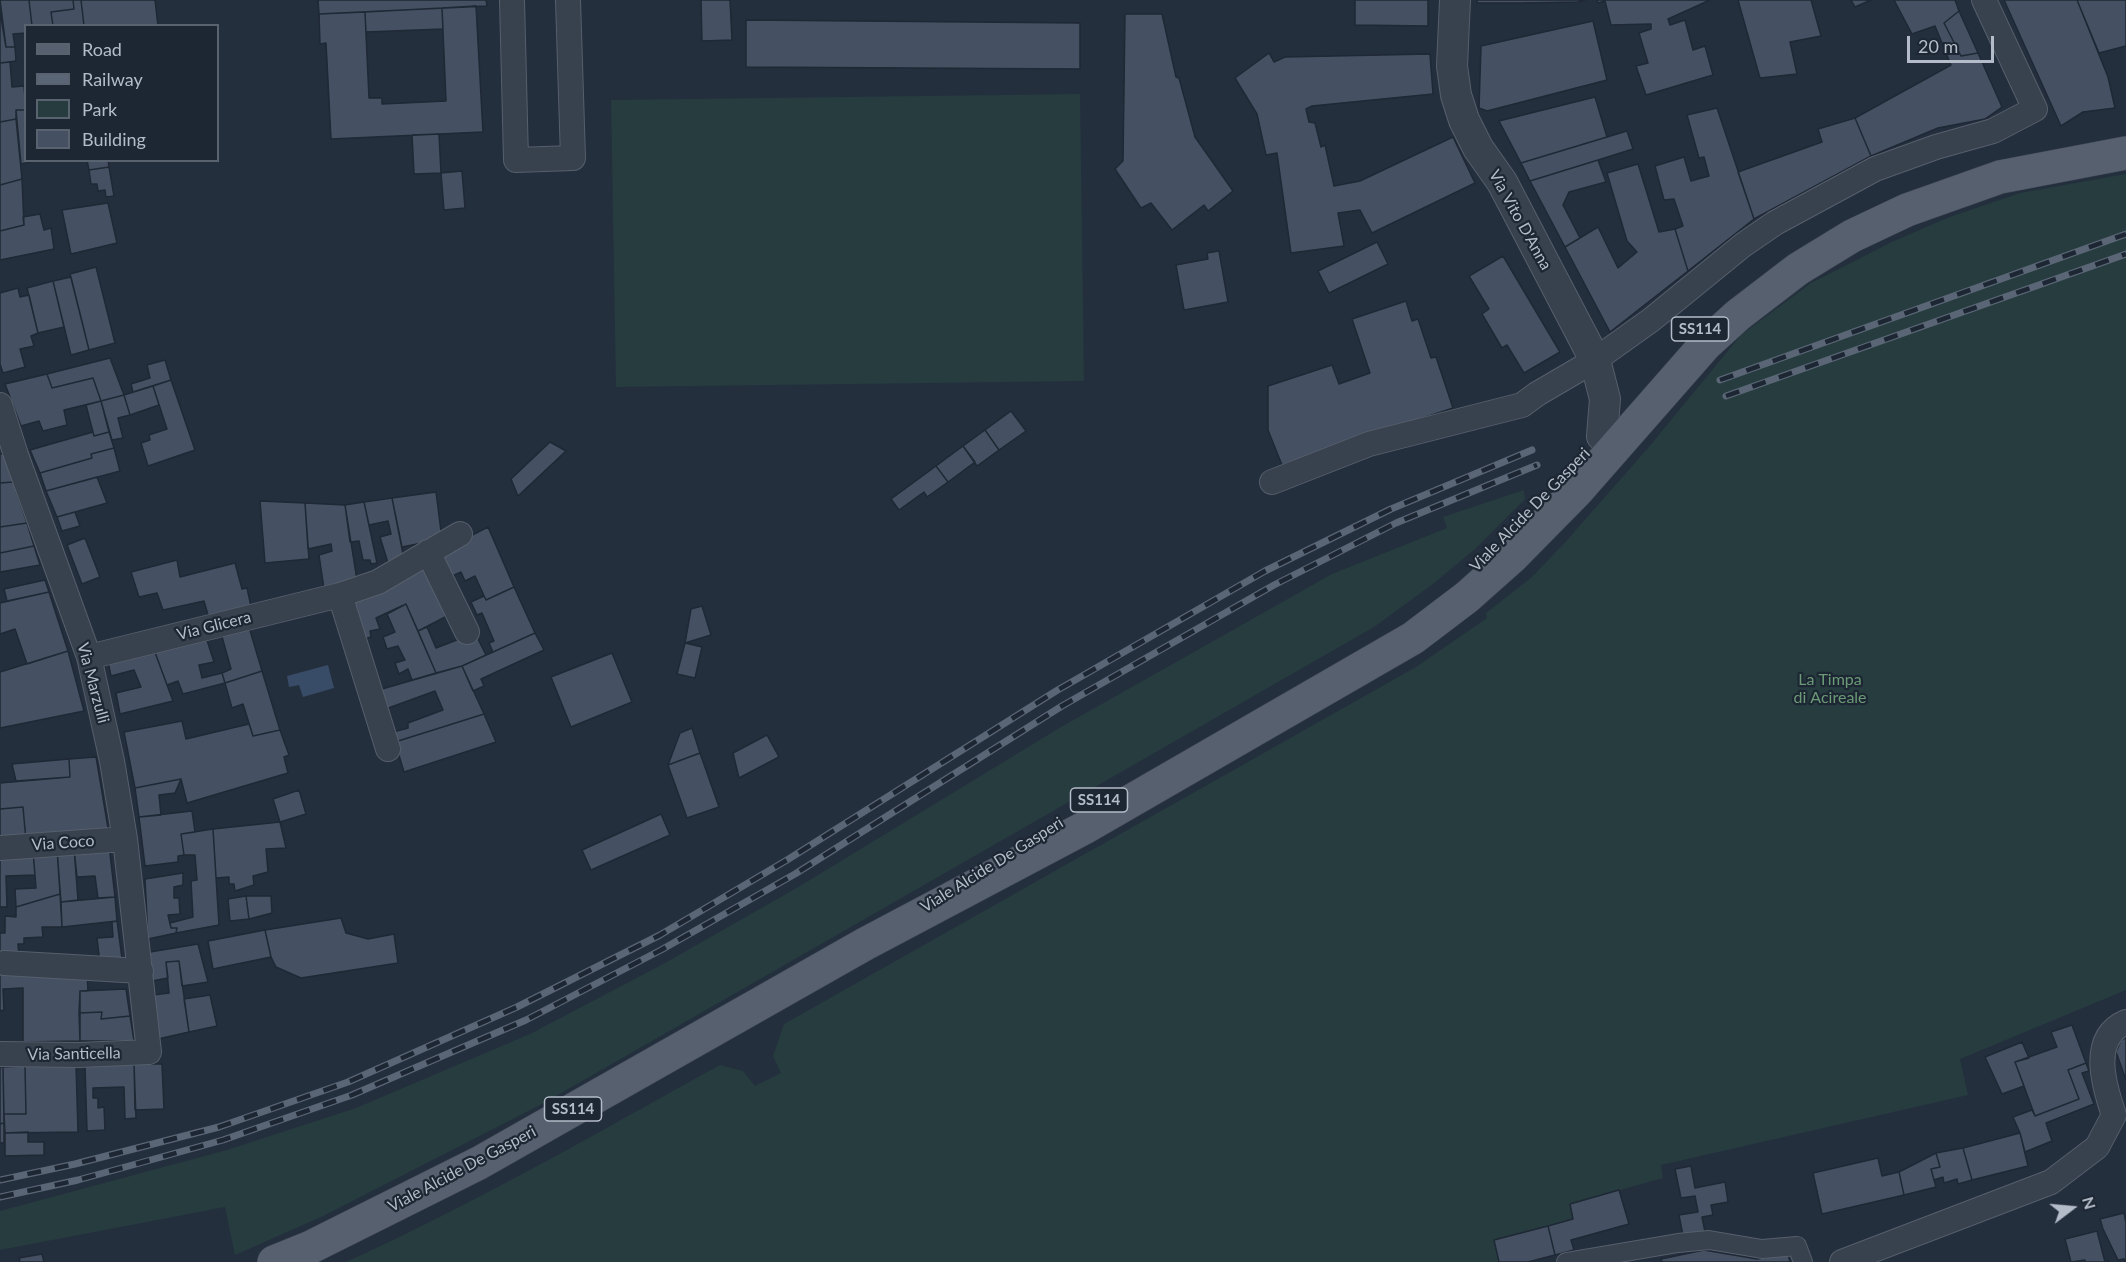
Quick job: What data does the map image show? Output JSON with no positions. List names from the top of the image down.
{
  "streets": {
    "main road": ["SS114", "Viale Alcide De Gasperi"],
    "street": [
      "Via Vito D'Anna",
      "Via Glicera",
      "Via Marzulli",
      "Via Coco",
      "Via Santicella"
    ]
  },
  "crossings": [
    ["Via Vito D'Anna", "Viale Alcide De Gasperi"],
    ["Via Glicera", "Via Marzulli"],
    ["Via Marzulli", "Via Coco"],
    ["Via Marzulli", "Via Santicella"]
  ],
  "parks": ["La Timpa di Acireale"],
  "legend": [
    "Road",
    "Railway",
    "Park",
    "Building"
  ],
  "scale_bar": "20 m",
  "north": "right"
}
